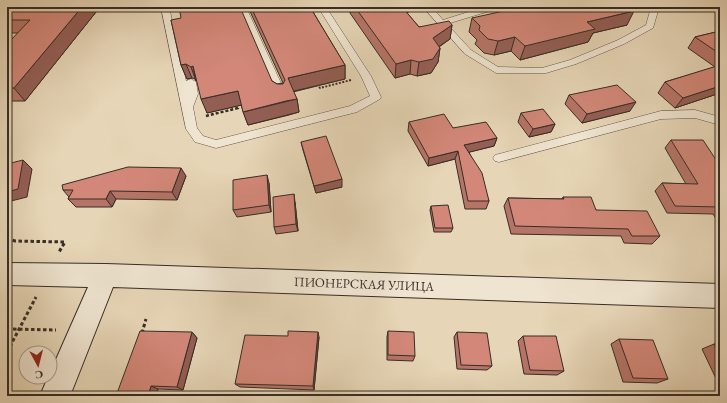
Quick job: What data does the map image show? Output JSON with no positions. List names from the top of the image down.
{
  "streets": {
    "main road": ["ПИОНЕРСКАЯ УЛИЦА"]
  },
  "north": "bottom"
}
